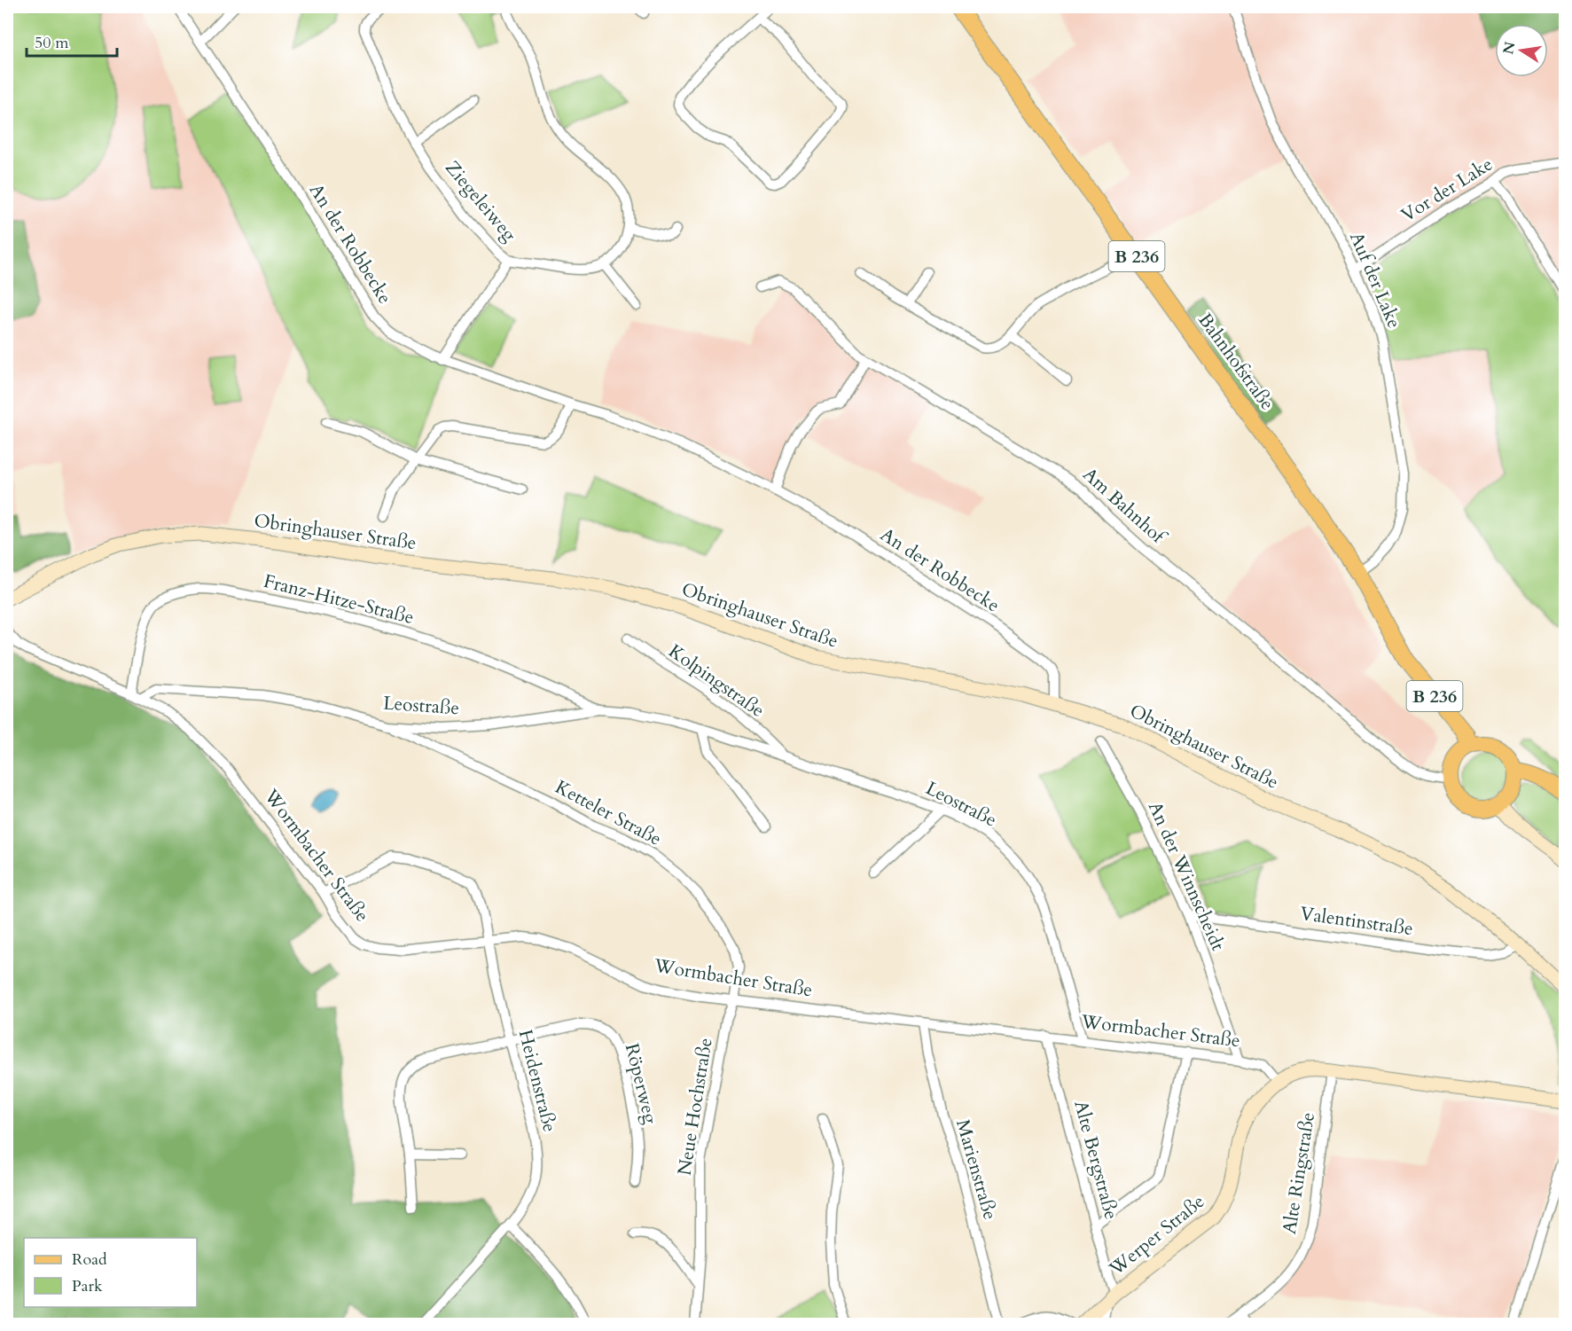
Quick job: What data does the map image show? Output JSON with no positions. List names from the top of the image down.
{
  "streets": {
    "main road": ["B 236", "Bahnhofstraße"],
    "street": [
      "Vor der Lake",
      "Ziegeleiweg",
      "An der Robbecke",
      "Auf der Lake",
      "Am Bahnhof",
      "Obringhauser Straße",
      "Franz-Hitze-Straße",
      "Kolpingstraße",
      "Leostraße",
      "Ketteler Straße",
      "Wormbacher Straße",
      "An der Winnscheidt",
      "Valentinstraße",
      "Heidenstraße",
      "Röperweg",
      "Neue Hochstraße",
      "Alte Bergstraße",
      "Marienstraße",
      "Alte Ringstraße",
      "Werper Straße"
    ]
  },
  "crossings": [
    ["Vor der Lake", "Auf der Lake"],
    ["Ziegeleiweg", "An der Robbecke"],
    ["An der Robbecke", "Obringhauser Straße"],
    ["Auf der Lake", "Bahnhofstraße"],
    ["Bahnhofstraße", "Am Bahnhof"],
    ["Obringhauser Straße", "Valentinstraße"],
    ["Franz-Hitze-Straße", "Leostraße"],
    ["Franz-Hitze-Straße", "Wormbacher Straße"],
    ["Kolpingstraße", "Leostraße"],
    ["Leostraße", "Ketteler Straße"],
    ["Leostraße", "Wormbacher Straße"],
    ["Ketteler Straße", "Wormbacher Straße"],
    ["Ketteler Straße", "Neue Hochstraße"],
    ["Wormbacher Straße", "An der Winnscheidt"],
    ["Wormbacher Straße", "Heidenstraße"],
    ["Wormbacher Straße", "Neue Hochstraße"],
    ["Wormbacher Straße", "Alte Bergstraße"],
    ["Wormbacher Straße", "Marienstraße"],
    ["Wormbacher Straße", "Werper Straße"],
    ["An der Winnscheidt", "Valentinstraße"],
    ["Heidenstraße", "Röperweg"],
    ["Alte Bergstraße", "Werper Straße"]
  ],
  "legend": ["Road", "Park"],
  "scale_bar": "50 m",
  "north": "left"
}
